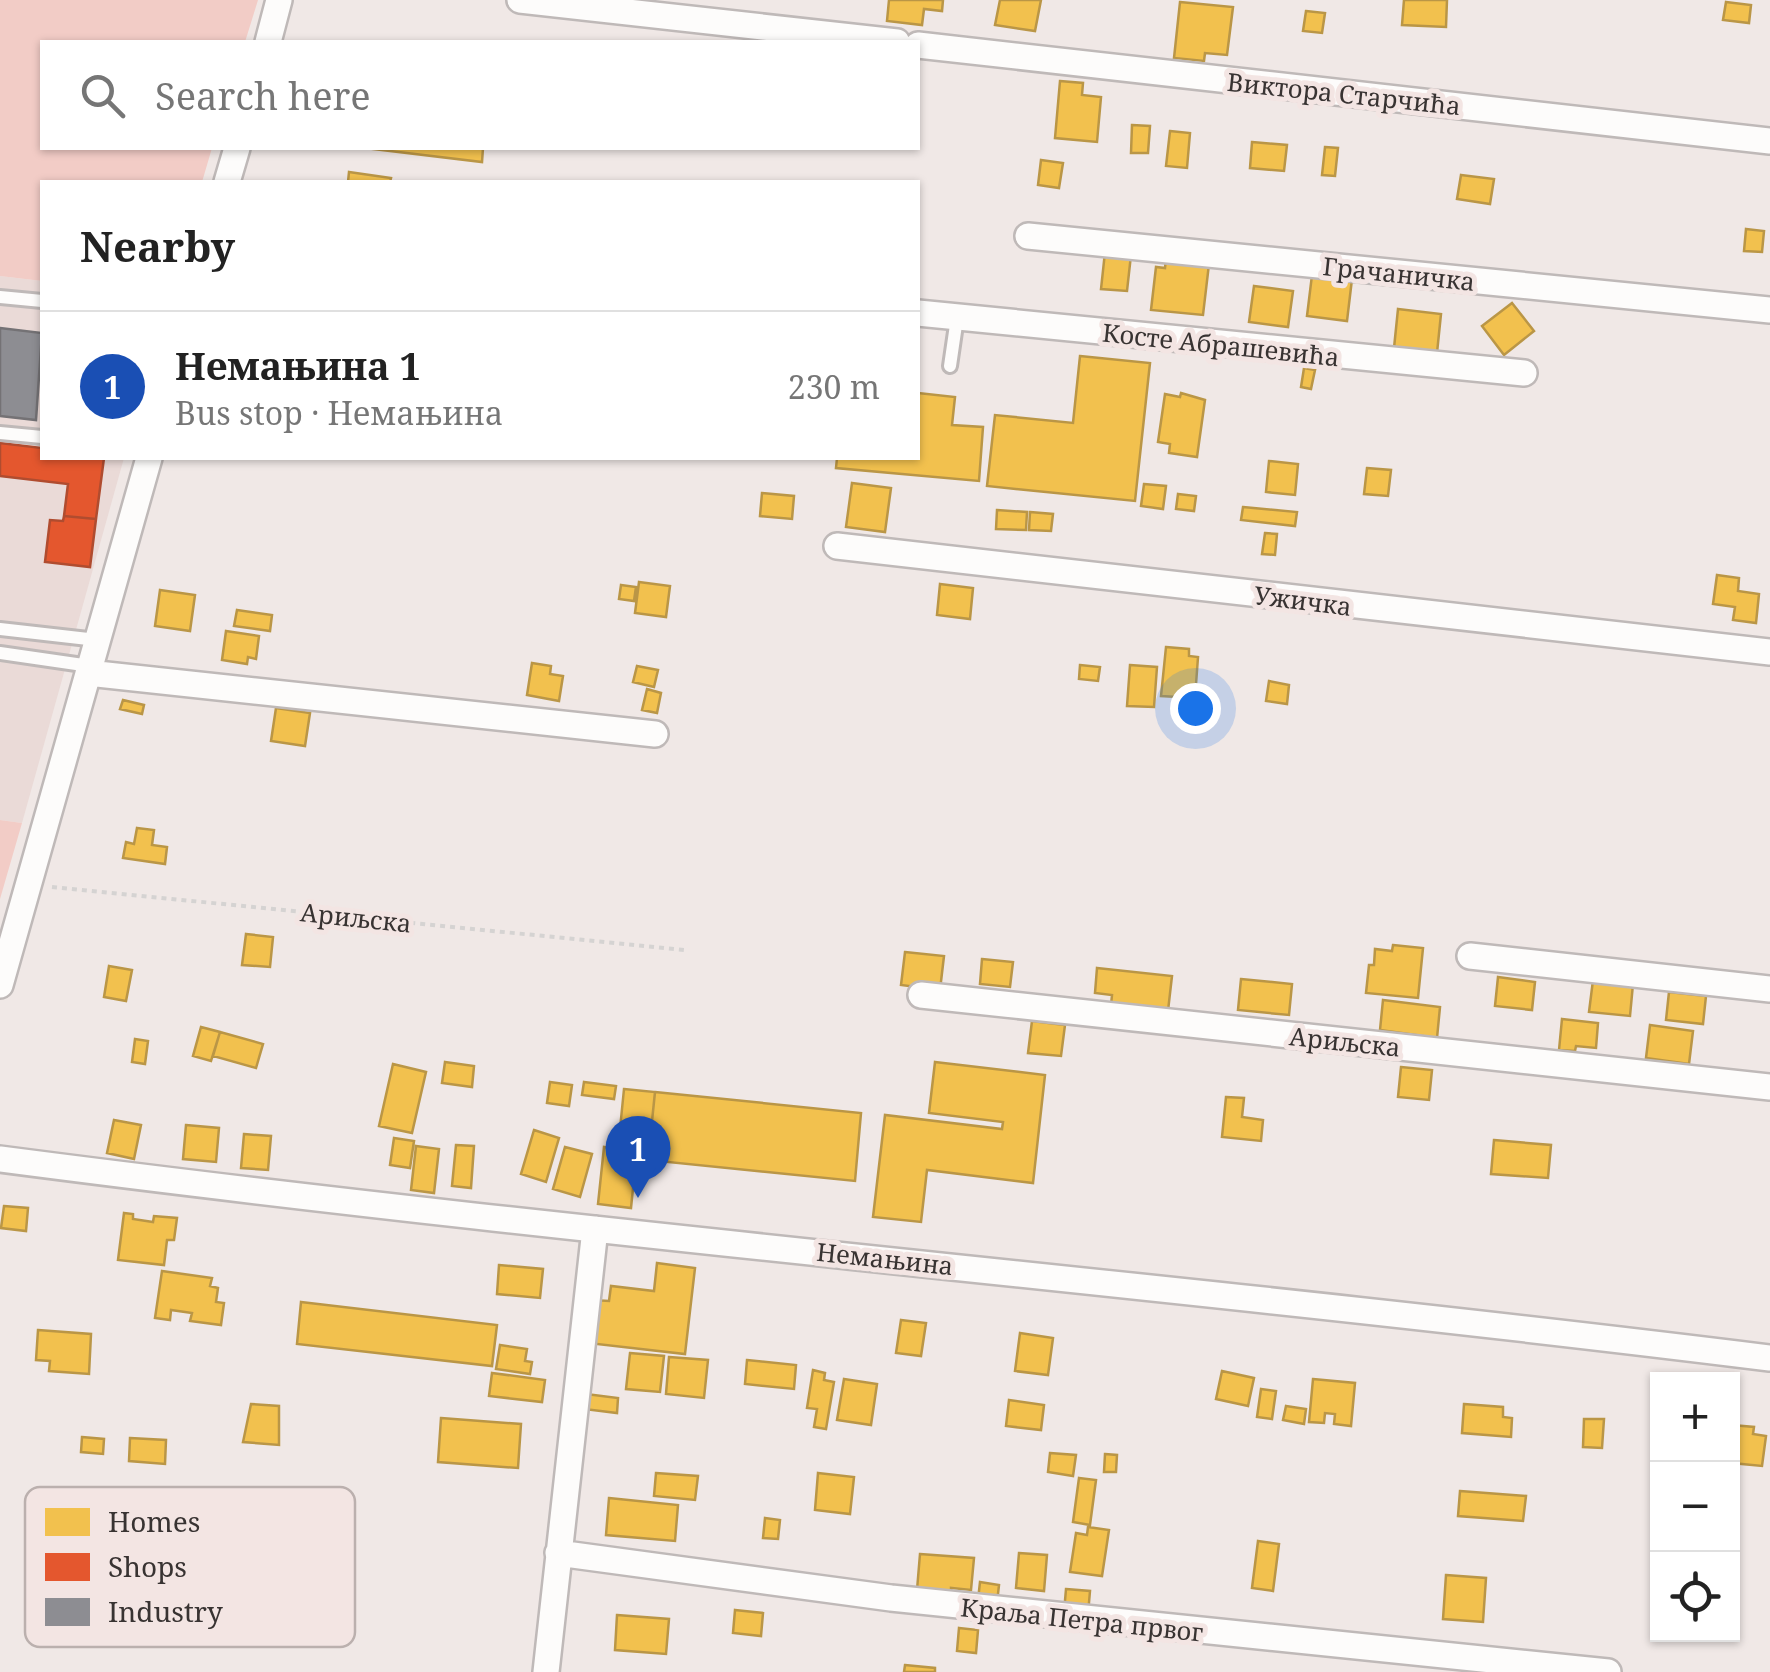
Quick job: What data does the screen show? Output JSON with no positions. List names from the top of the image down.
{
  "streets": {
    "street": [
      "Виктора Старчића",
      "Грачаничка",
      "Косте Абрашевића",
      "Ужичка",
      "Ариљска",
      "Немањина",
      "Краља Петра првог"
    ]
  },
  "legend": ["Homes", "Shops", "Industry"],
  "page": {
    "search": "Search here",
    "heading": "Nearby",
    "list": [
      {
        "mark": "1",
        "name": "Немањина 1",
        "note": "Bus stop · Немањина",
        "value": "230 m"
      }
    ],
    "pins": "1",
    "map_buttons": ["+", "−"]
  }
}
